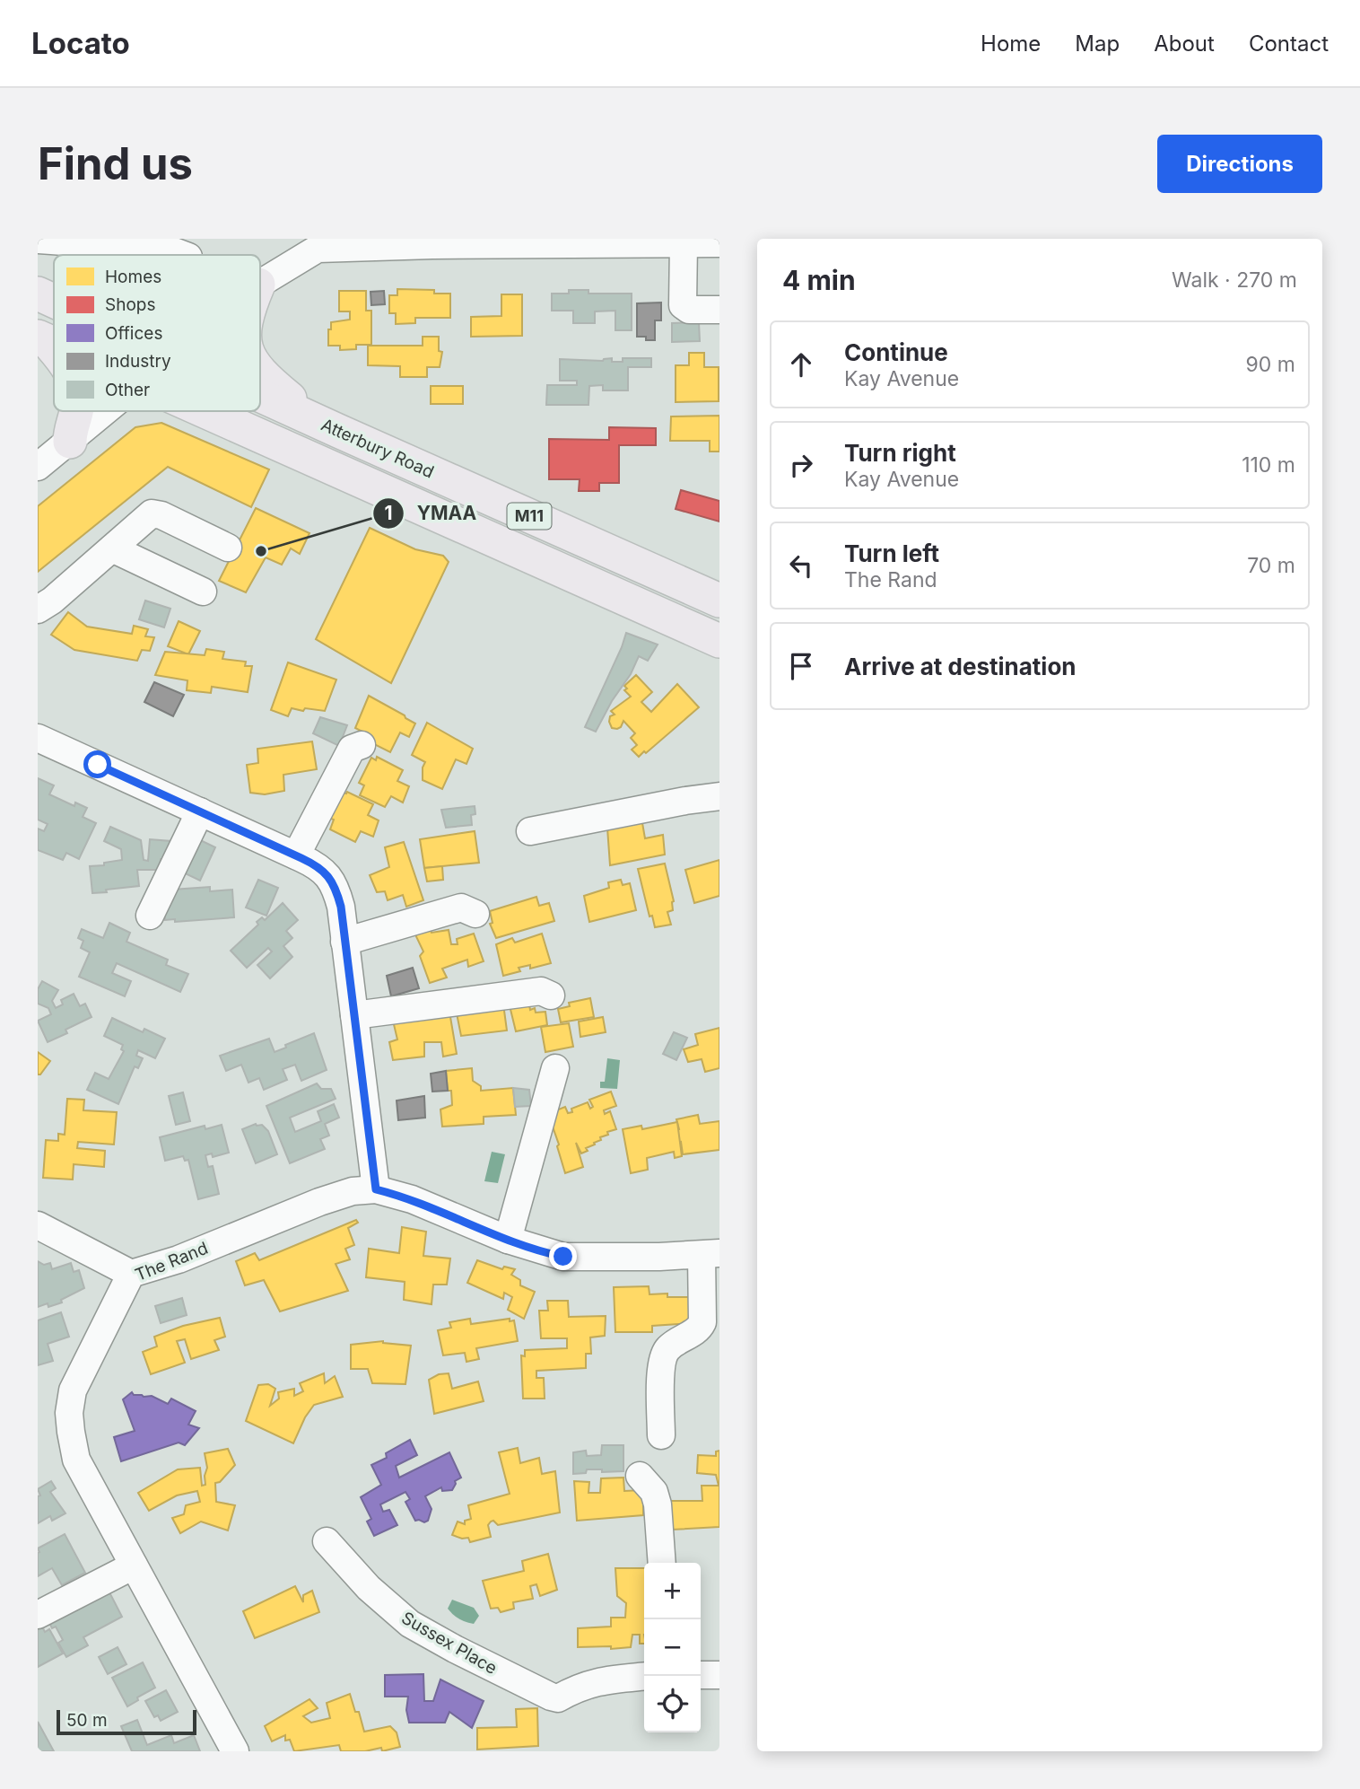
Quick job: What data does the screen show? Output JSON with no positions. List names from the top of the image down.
{
  "streets": {
    "main road": ["Atterbury Road", "M11"],
    "street": ["The Rand", "Sussex Place"]
  },
  "places": ["YMAA"],
  "legend": [
    "Homes",
    "Shops",
    "Offices",
    "Industry",
    "Other"
  ],
  "scale_bar": "50 m",
  "page": {
    "header": "Locato",
    "nav": [
      "Home",
      "Map",
      "About",
      "Contact"
    ],
    "buttons": "Directions",
    "title": "Find us",
    "heading": ["4 min", "Walk · 270 m"],
    "list": [
      ["Continue", "Kay Avenue", "90 m"],
      ["Turn right", "Kay Avenue", "110 m"],
      ["Turn left", "The Rand", "70 m"],
      "Arrive at destination"
    ],
    "map_buttons": ["+", "−"],
    "scale": "50 m"
  }
}
